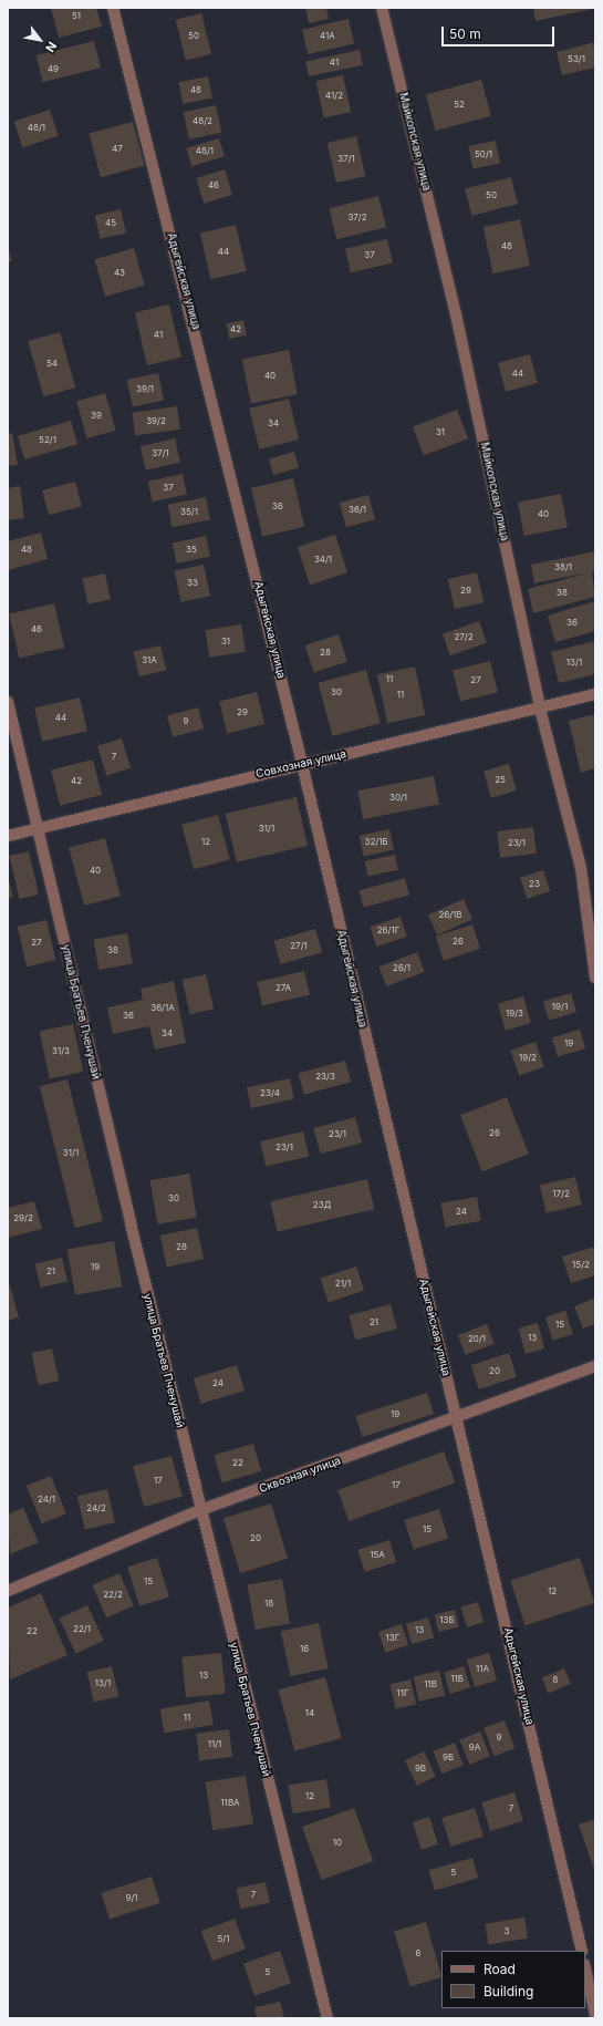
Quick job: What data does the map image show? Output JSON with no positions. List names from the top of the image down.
{
  "streets": {
    "street": [
      "Майкопская улица",
      "Адыгейская улица",
      "Совхозная улица",
      "улица Братьев Пченушай",
      "Сквозная улица"
    ]
  },
  "crossings": [
    ["Майкопская улица", "Совхозная улица"],
    ["Адыгейская улица", "Совхозная улица"],
    ["Адыгейская улица", "Сквозная улица"],
    ["Совхозная улица", "улица Братьев Пченушай"],
    ["улица Братьев Пченушай", "Сквозная улица"]
  ],
  "house_numbers": [
    "51",
    "50",
    "41А",
    "53/1",
    "41",
    "49",
    "48",
    "41/2",
    "52",
    "48/2",
    "48/1",
    "47",
    "48/1",
    "50/1",
    "37/1",
    "46",
    "50",
    "37/2",
    "45",
    "48",
    "44",
    "37",
    "43",
    "42",
    "41",
    "54",
    "44",
    "40",
    "39/1",
    "39",
    "39/2",
    "34",
    "31",
    "52/1",
    "37/1",
    "37",
    "36",
    "36/1",
    "35/1",
    "40",
    "48",
    "35",
    "34/1",
    "38/1",
    "33",
    "29",
    "38",
    "36",
    "46",
    "27/2",
    "31",
    "28",
    "31А",
    "13/1",
    "11",
    "27",
    "30",
    "11",
    "29",
    "44",
    "9",
    "7",
    "25",
    "42",
    "30/1",
    "31/1",
    "12",
    "32/1Б",
    "23/1",
    "40",
    "23",
    "26/1В",
    "26/1Г",
    "26",
    "27",
    "27/1",
    "38",
    "26/1",
    "27А",
    "19/1",
    "36/1А",
    "19/3",
    "36",
    "34",
    "19",
    "31/3",
    "19/2",
    "23/3",
    "23/4",
    "26",
    "23/1",
    "23/1",
    "31/1",
    "17/2",
    "30",
    "23Д",
    "24",
    "29/2",
    "28",
    "15/2",
    "19",
    "21",
    "21/1",
    "21",
    "15",
    "13",
    "20/1",
    "20",
    "24",
    "19",
    "22",
    "17",
    "17",
    "24/1",
    "24/2",
    "15",
    "20",
    "15А",
    "15",
    "12",
    "22/2",
    "18",
    "13Б",
    "22/1",
    "13",
    "22",
    "13Г",
    "16",
    "11А",
    "13",
    "11Б",
    "8",
    "13/1",
    "11В",
    "11Г",
    "14",
    "11",
    "9",
    "11/1",
    "9А",
    "9Б",
    "9В",
    "12",
    "11ВА",
    "7",
    "10",
    "5",
    "7",
    "9/1",
    "3",
    "5/1",
    "6",
    "5"
  ],
  "legend": ["Road", "Building"],
  "scale_bar": "50 m",
  "north": "bottom right"
}
